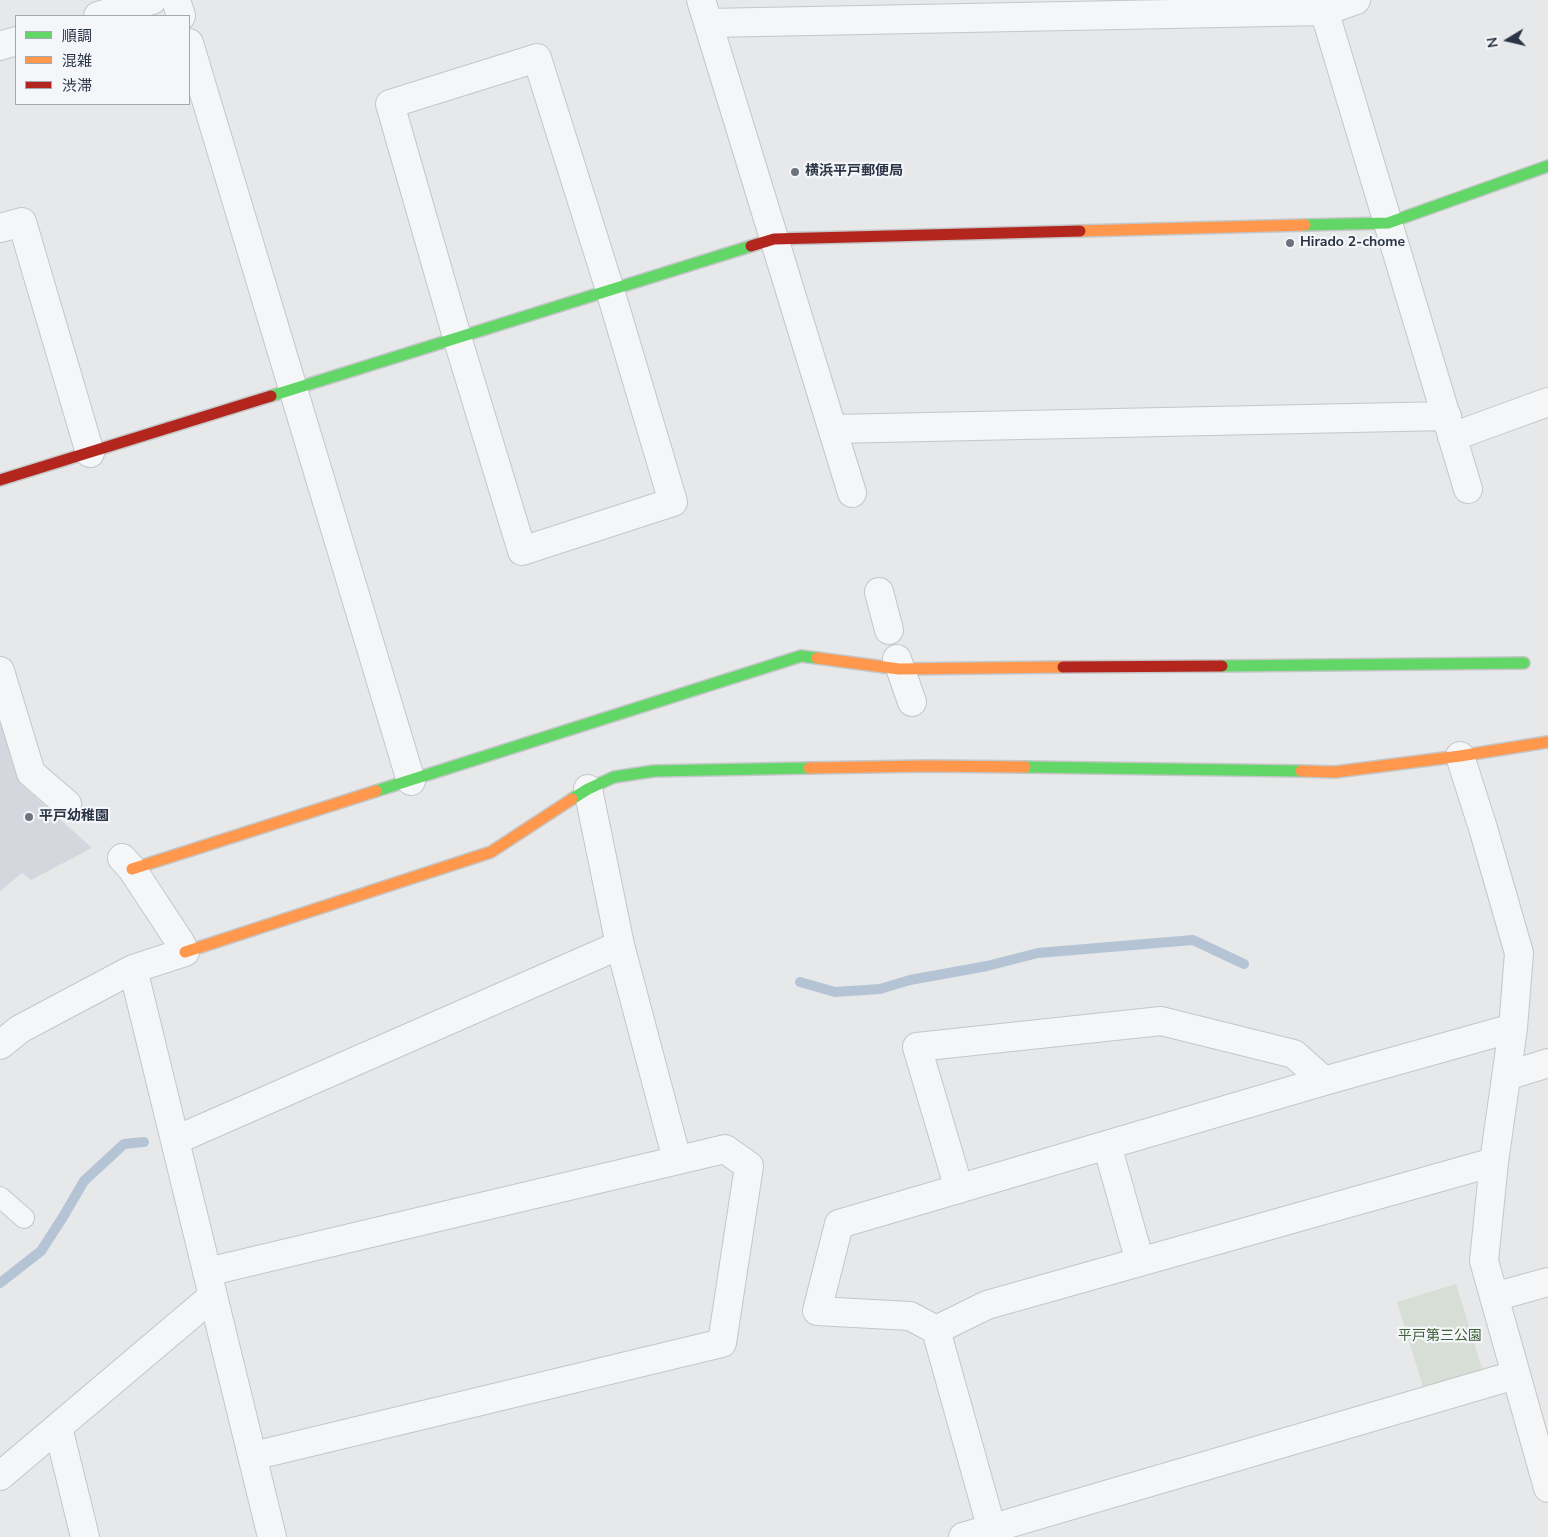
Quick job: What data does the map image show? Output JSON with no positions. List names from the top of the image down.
{
  "parks": ["平戸第三公園"],
  "places": ["横浜平戸郵便局", "Hirado 2-chome", "平戸幼稚園"],
  "legend": ["順調", "混雑", "渋滞"],
  "north": "left"
}
